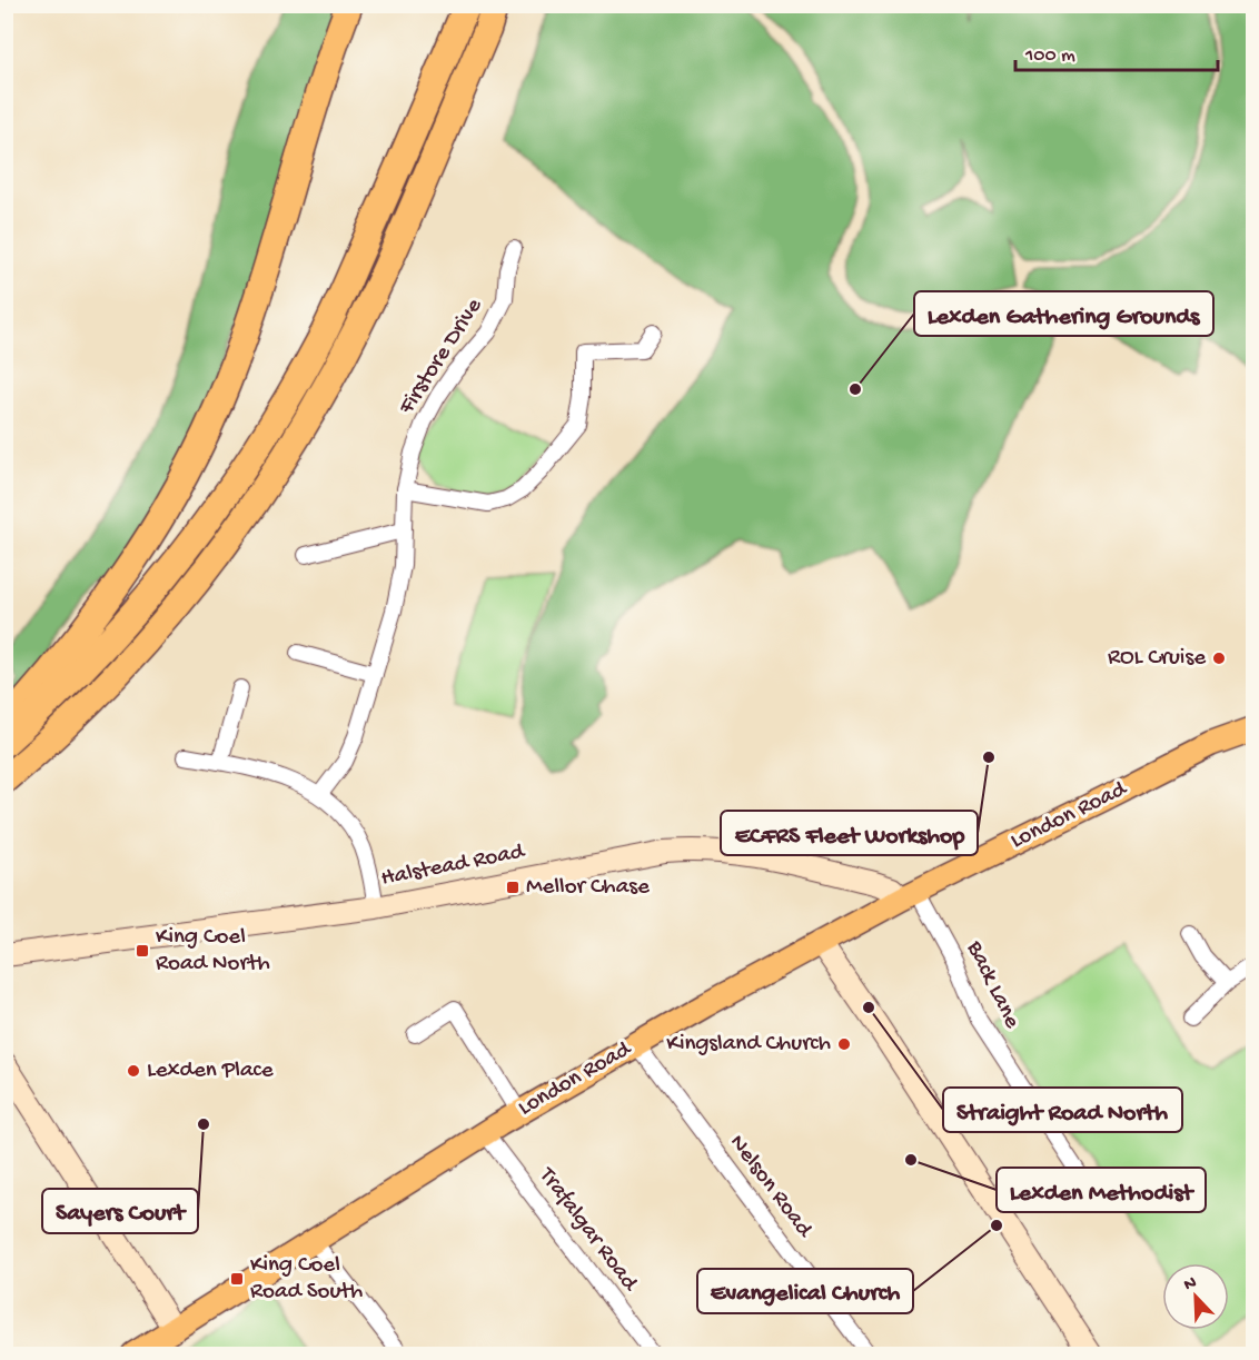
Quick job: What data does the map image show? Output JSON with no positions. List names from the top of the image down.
{
  "streets": {
    "main road": ["London Road"],
    "street": [
      "Firstore Drive",
      "Halstead Road",
      "Back Lane",
      "Nelson Road",
      "Trafalgar Road"
    ]
  },
  "crossings": [
    ["London Road", "Halstead Road"],
    ["London Road", "Back Lane"],
    ["London Road", "Nelson Road"],
    ["London Road", "Trafalgar Road"],
    ["Halstead Road", "Back Lane"]
  ],
  "places": {
    "other": [
      "Lexden Gathering Grounds",
      "ROL Cruise",
      "ECFRS Fleet Workshop",
      "Straight Road North",
      "Kingsland Church",
      "Lexden Place",
      "Sayers Court",
      "Lexden Methodist",
      "Evangelical Church"
    ],
    "transit": ["Mellor Chase", "King Coel Road North", "King Coel Road South"]
  },
  "scale_bar": "100 m",
  "north": "top left"
}
